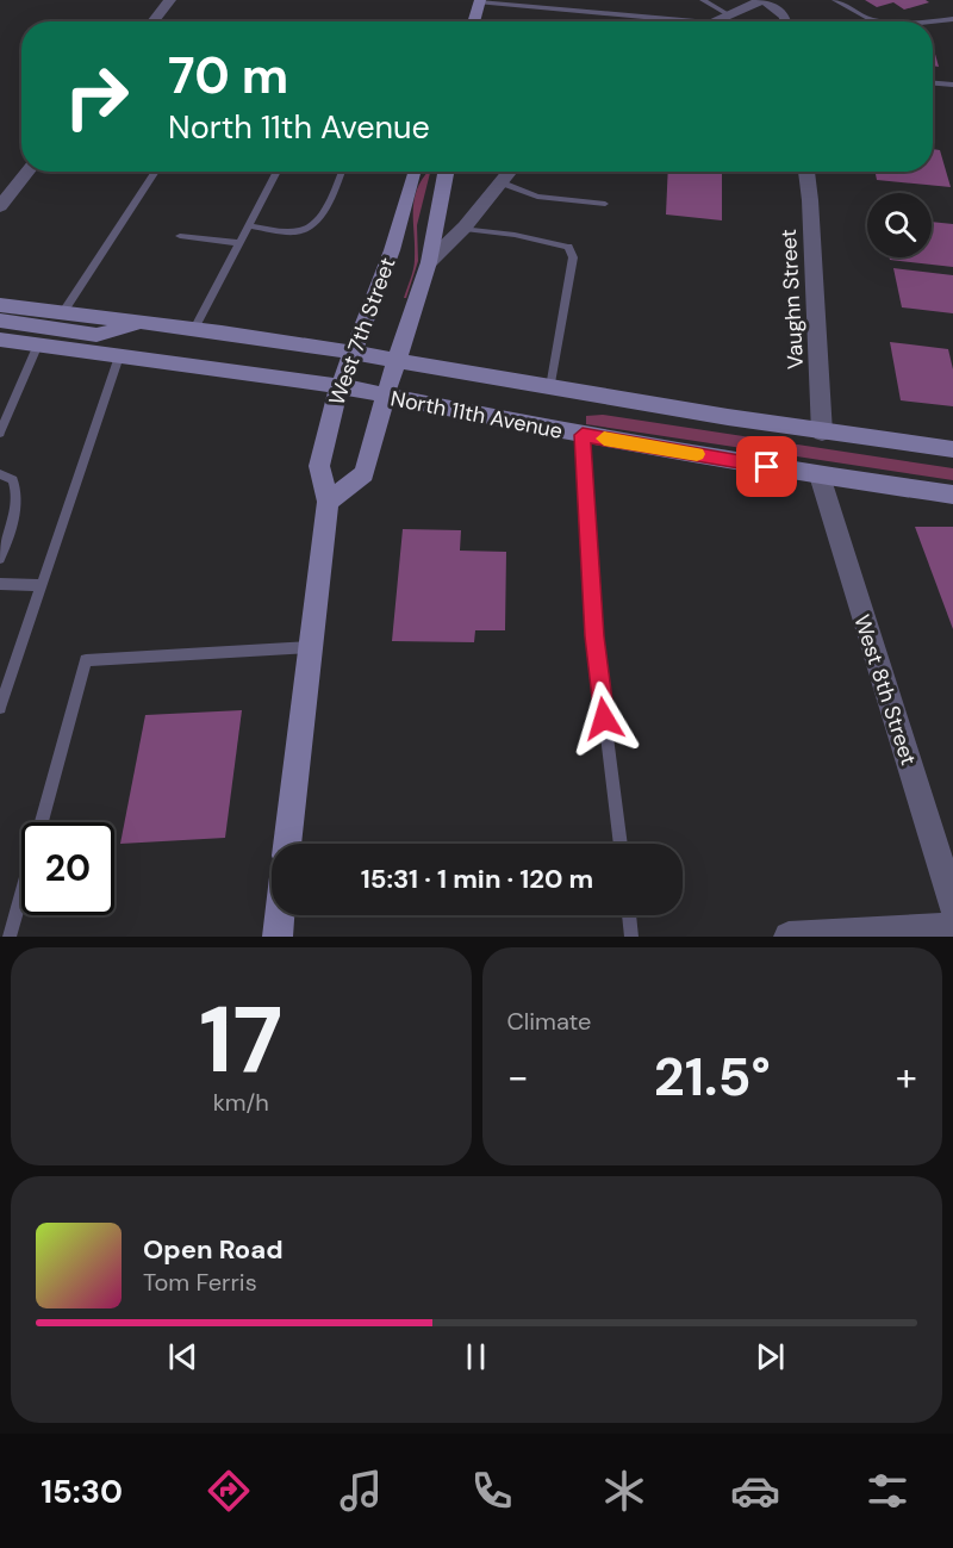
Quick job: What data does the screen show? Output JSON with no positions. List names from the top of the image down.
{
  "streets": {
    "main road": ["West 7th Street", "North 11th Avenue"],
    "street": ["Vaughn Street", "West 8th Street"]
  },
  "crossings": [
    ["Vaughn Street", "North 11th Avenue"],
    ["West 7th Street", "North 11th Avenue"],
    ["North 11th Avenue", "West 8th Street"]
  ],
  "page": {
    "turn": ["70 m", "North 11th Avenue"],
    "limit": "20",
    "trip": "15:31 · 1 min · 120 m",
    "tile": [
      ["17", "km/h"],
      "Climate"
    ],
    "heat": ["−", "21.5°", "+"],
    "song": ["Open Road", "Tom Ferris"],
    "tabs": "15:30"
  }
}
